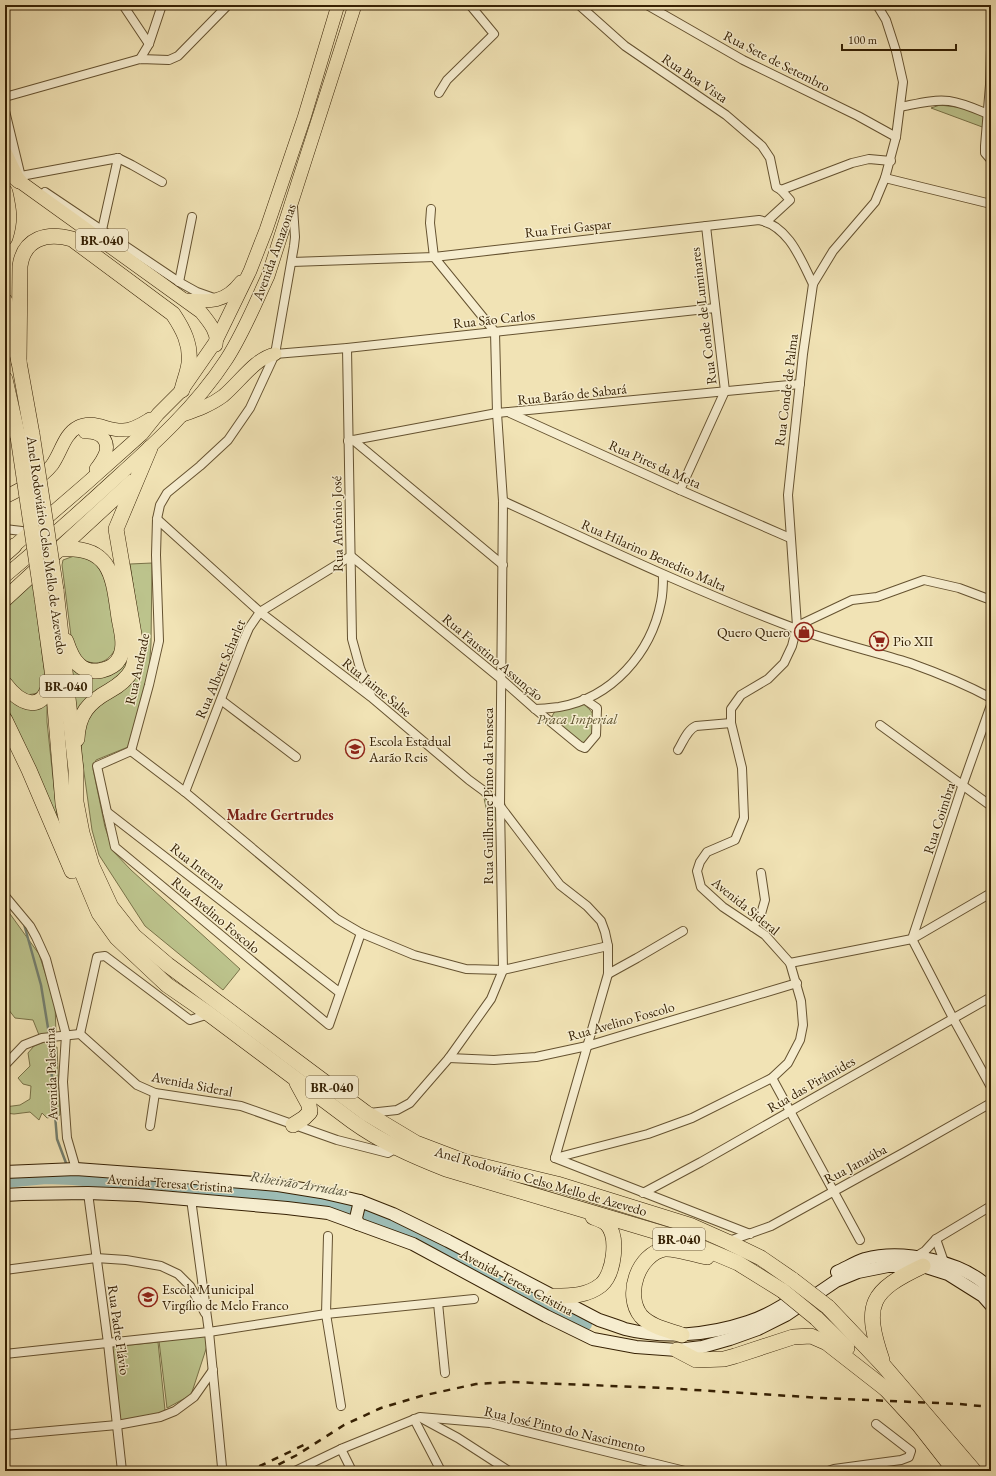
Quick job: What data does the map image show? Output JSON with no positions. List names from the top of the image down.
{
  "streets": {
    "highway": ["BR-040", "Anel Rodoviário Celso Mello de Azevedo"],
    "main road": ["Avenida Amazonas", "Avenida Teresa Cristina"],
    "street": [
      "Rua Sete de Setembro",
      "Rua Boa Vista",
      "Rua Frei Gaspar",
      "Rua Conde de Luminares",
      "Rua São Carlos",
      "Rua Conde de Palma",
      "Rua Barão de Sabará",
      "Rua Pires da Mota",
      "Rua Antônio José",
      "Rua Hilarino Benedito Malta",
      "Rua Faustino Assunção",
      "Rua Andrade",
      "Rua Albert Scharlet",
      "Rua Jaime Salse",
      "Rua Guilherme Pinto da Fonseca",
      "Rua Coimbra",
      "Rua Interna",
      "Avenida Sideral",
      "Rua Avelino Foscolo",
      "Avenida Palestina",
      "Rua das Pirâmides",
      "Rua Janaúba",
      "Rua Padre Flávio",
      "Rua José Pinto do Nascimento"
    ]
  },
  "crossings": [
    ["Rua Sete de Setembro", "Rua Conde de Palma"],
    ["Rua Boa Vista", "Rua Frei Gaspar"],
    ["Rua Frei Gaspar", "Rua Conde de Luminares"],
    ["Rua Frei Gaspar", "Rua Andrade"],
    ["BR-040", "Avenida Amazonas"],
    ["Avenida Amazonas", "Rua Andrade"],
    ["Rua Conde de Luminares", "Rua São Carlos"],
    ["Rua Conde de Luminares", "Rua Barão de Sabará"],
    ["Rua Conde de Luminares", "Rua Pires da Mota"],
    ["Rua São Carlos", "Rua Antônio José"],
    ["Rua São Carlos", "Rua Andrade"],
    ["Rua São Carlos", "Rua Guilherme Pinto da Fonseca"],
    ["Rua Conde de Palma", "Rua Barão de Sabará"],
    ["Rua Conde de Palma", "Rua Pires da Mota"],
    ["Rua Conde de Palma", "Rua Hilarino Benedito Malta"],
    ["Rua Conde de Palma", "Avenida Sideral"],
    ["Rua Barão de Sabará", "Rua Pires da Mota"],
    ["Rua Barão de Sabará", "Rua Antônio José"],
    ["Rua Barão de Sabará", "Rua Guilherme Pinto da Fonseca"],
    ["Rua Antônio José", "Rua Faustino Assunção"],
    ["Rua Antônio José", "Rua Albert Scharlet"],
    ["Rua Antônio José", "Rua Jaime Salse"],
    ["Anel Rodoviário Celso Mello de Azevedo", "Rua Guilherme Pinto da Fonseca"],
    ["Anel Rodoviário Celso Mello de Azevedo", "Avenida Sideral"],
    ["Anel Rodoviário Celso Mello de Azevedo", "Rua Janaúba"],
    ["Rua Hilarino Benedito Malta", "Rua Guilherme Pinto da Fonseca"],
    ["Rua Hilarino Benedito Malta", "Avenida Sideral"],
    ["Rua Faustino Assunção", "Rua Albert Scharlet"],
    ["Rua Faustino Assunção", "Rua Guilherme Pinto da Fonseca"],
    ["Rua Andrade", "Rua Jaime Salse"],
    ["Rua Albert Scharlet", "Rua Jaime Salse"],
    ["Rua Jaime Salse", "Rua Guilherme Pinto da Fonseca"],
    ["Rua Jaime Salse", "Avenida Sideral"],
    ["Rua Jaime Salse", "Rua Avelino Foscolo"],
    ["Rua Guilherme Pinto da Fonseca", "Rua Avelino Foscolo"],
    ["Rua Interna", "Rua Avelino Foscolo"],
    ["Avenida Sideral", "Rua Avelino Foscolo"],
    ["Avenida Palestina", "Avenida Teresa Cristina"],
    ["Avenida Teresa Cristina", "Rua Padre Flávio"]
  ],
  "districts": ["Madre Gertrudes"],
  "water": ["Ribeirão Arrudas"],
  "parks": ["Praca Imperial"],
  "places": {
    "shop": ["Quero Quero"],
    "supermarket": ["Pio XII"],
    "school or university": ["Escola Estadual Aarão Reis", "Escola Municipal Virgílio de Melo Franco"]
  },
  "scale_bar": "100 m"
}
